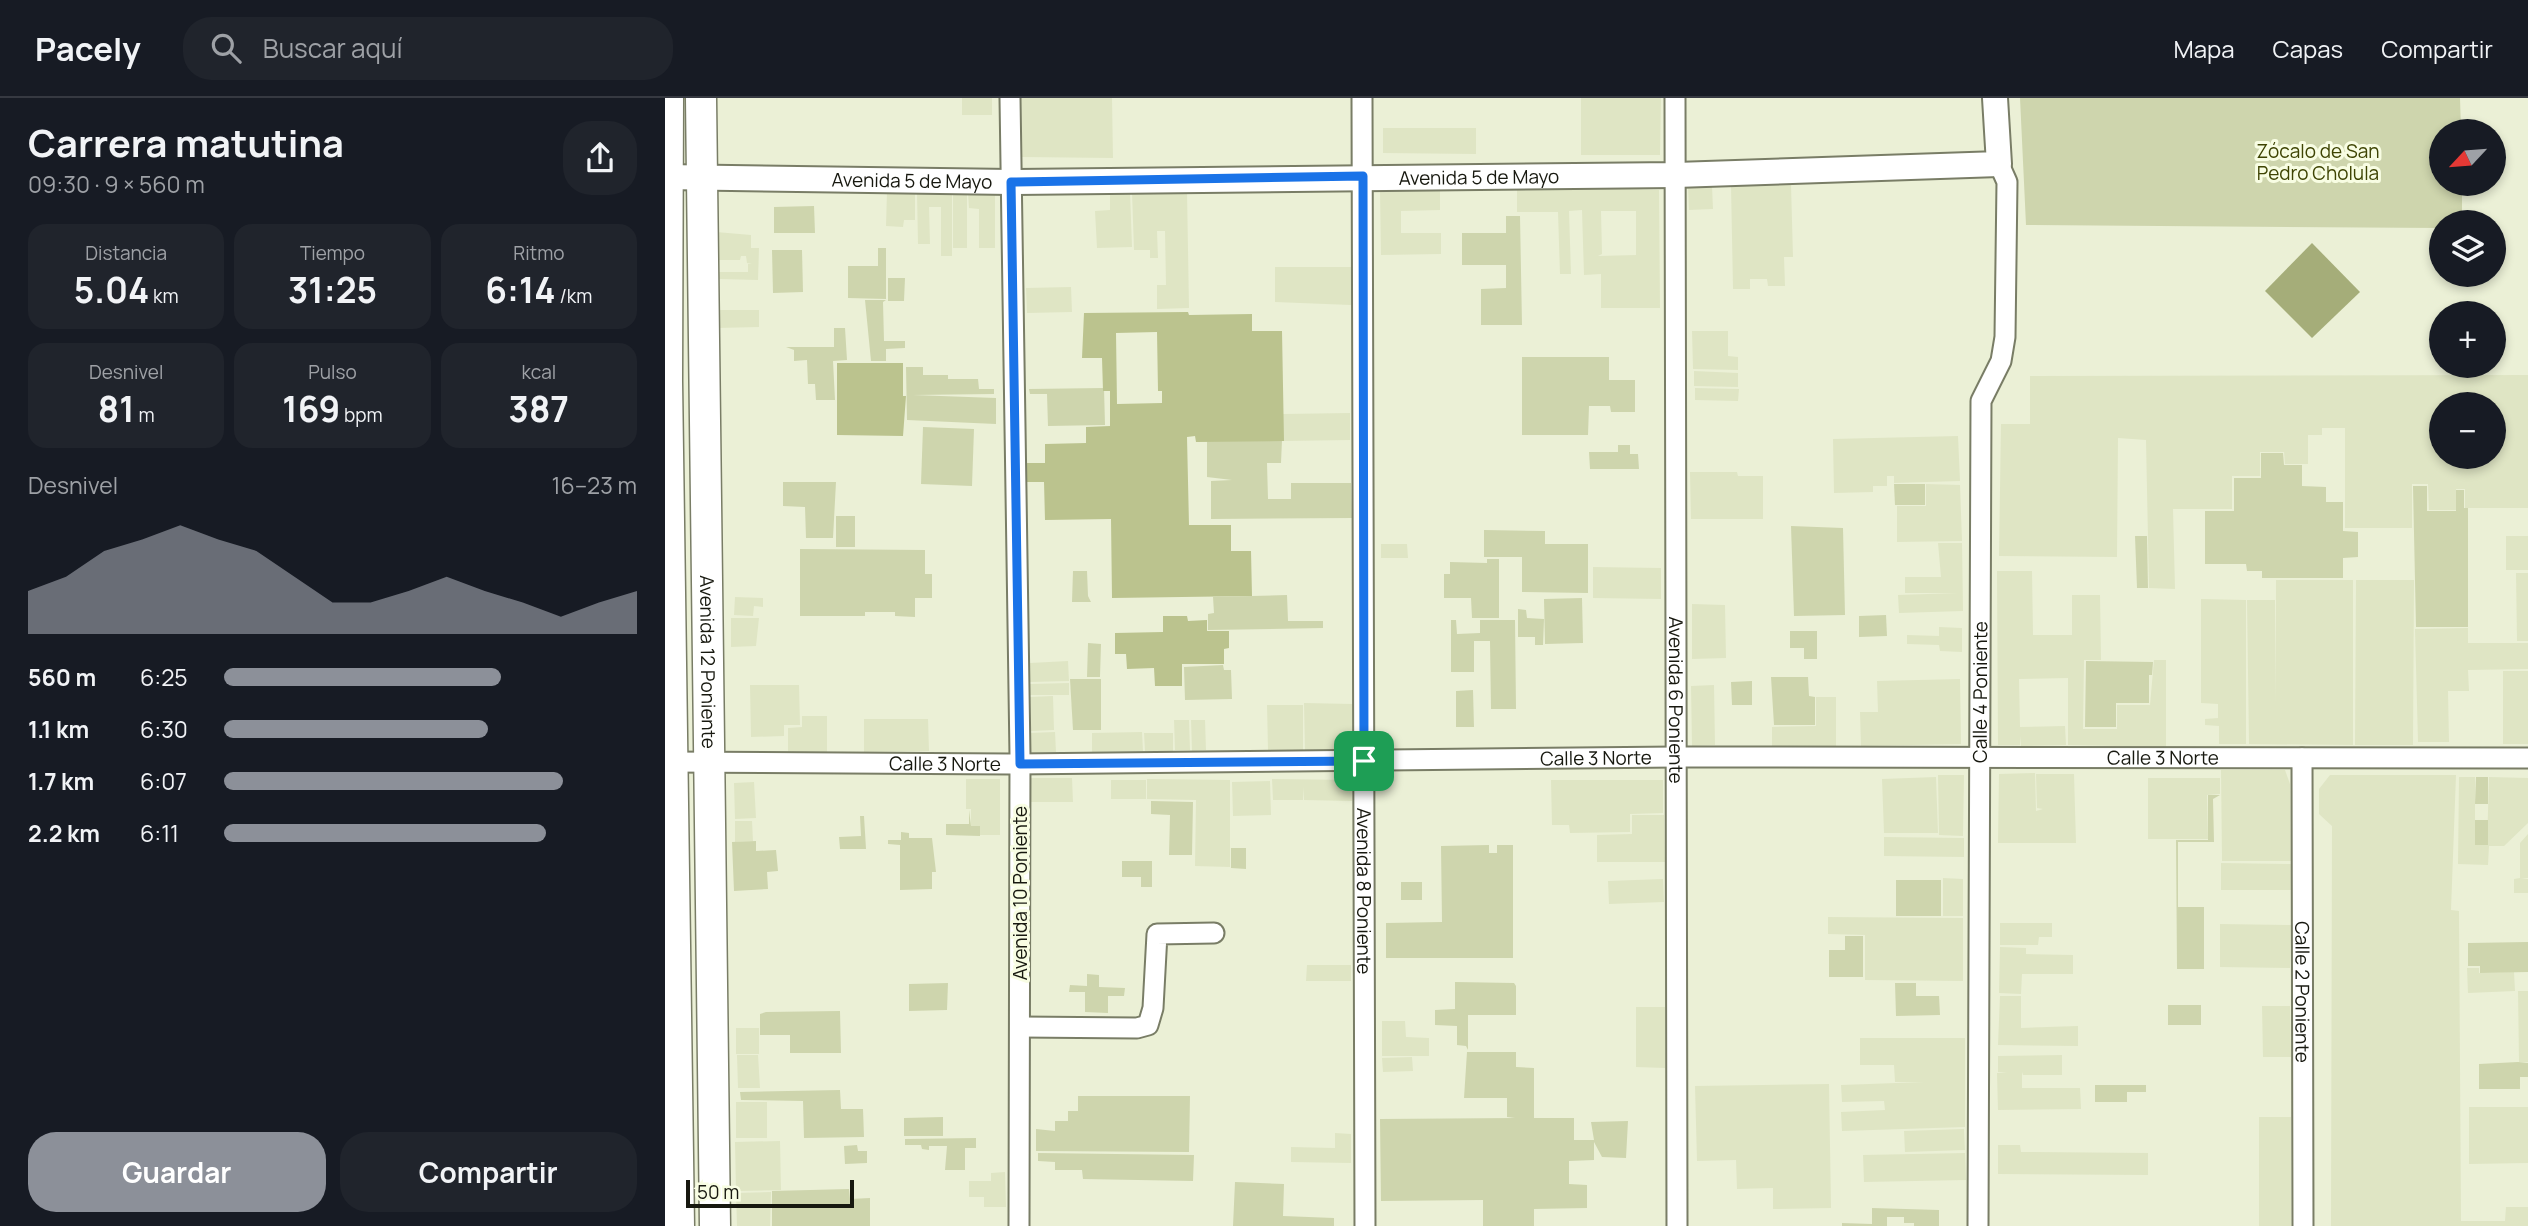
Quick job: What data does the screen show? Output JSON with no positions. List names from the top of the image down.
{
  "streets": {
    "main road": ["Avenida 12 Poniente"],
    "street": [
      "Avenida 5 de Mayo",
      "Calle 4 Poniente",
      "Avenida 6 Poniente",
      "Calle 3 Norte",
      "Avenida 8 Poniente",
      "Avenida 10 Poniente",
      "Calle 2 Poniente"
    ]
  },
  "crossings": [
    ["Avenida 5 de Mayo", "Avenida 12 Poniente"],
    ["Avenida 5 de Mayo", "Calle 4 Poniente"],
    ["Avenida 5 de Mayo", "Avenida 6 Poniente"],
    ["Avenida 5 de Mayo", "Avenida 8 Poniente"],
    ["Avenida 5 de Mayo", "Avenida 10 Poniente"],
    ["Avenida 12 Poniente", "Calle 3 Norte"],
    ["Calle 4 Poniente", "Calle 3 Norte"],
    ["Avenida 6 Poniente", "Calle 3 Norte"],
    ["Calle 3 Norte", "Avenida 8 Poniente"],
    ["Calle 3 Norte", "Avenida 10 Poniente"],
    ["Calle 3 Norte", "Calle 2 Poniente"]
  ],
  "parks": ["Zócalo de San Pedro Cholula"],
  "scale_bar": "50 m",
  "north": "bottom left",
  "page": {
    "header": "Pacely",
    "search": "Buscar aquí",
    "nav": ["Mapa", "Capas", "Compartir"],
    "heading": ["Carrera matutina", "09:30 · 9 × 560 m"],
    "map_buttons": ["+", "−"],
    "stats": [
      ["Distancia", "5.04 km"],
      ["Tiempo", "31:25"],
      ["Ritmo", "6:14 /km"],
      ["Desnivel", "81 m"],
      ["Pulso", "169 bpm"],
      ["kcal", "387"]
    ],
    "chart": ["Desnivel", "16–23 m"],
    "list": [
      {
        "name": "560 m",
        "note": "6:25"
      },
      {
        "name": "1.1 km",
        "note": "6:30"
      },
      {
        "name": "1.7 km",
        "note": "6:07"
      },
      {
        "name": "2.2 km",
        "note": "6:11"
      }
    ],
    "buttons": ["Guardar", "Compartir"],
    "scale": "50 m"
  }
}
